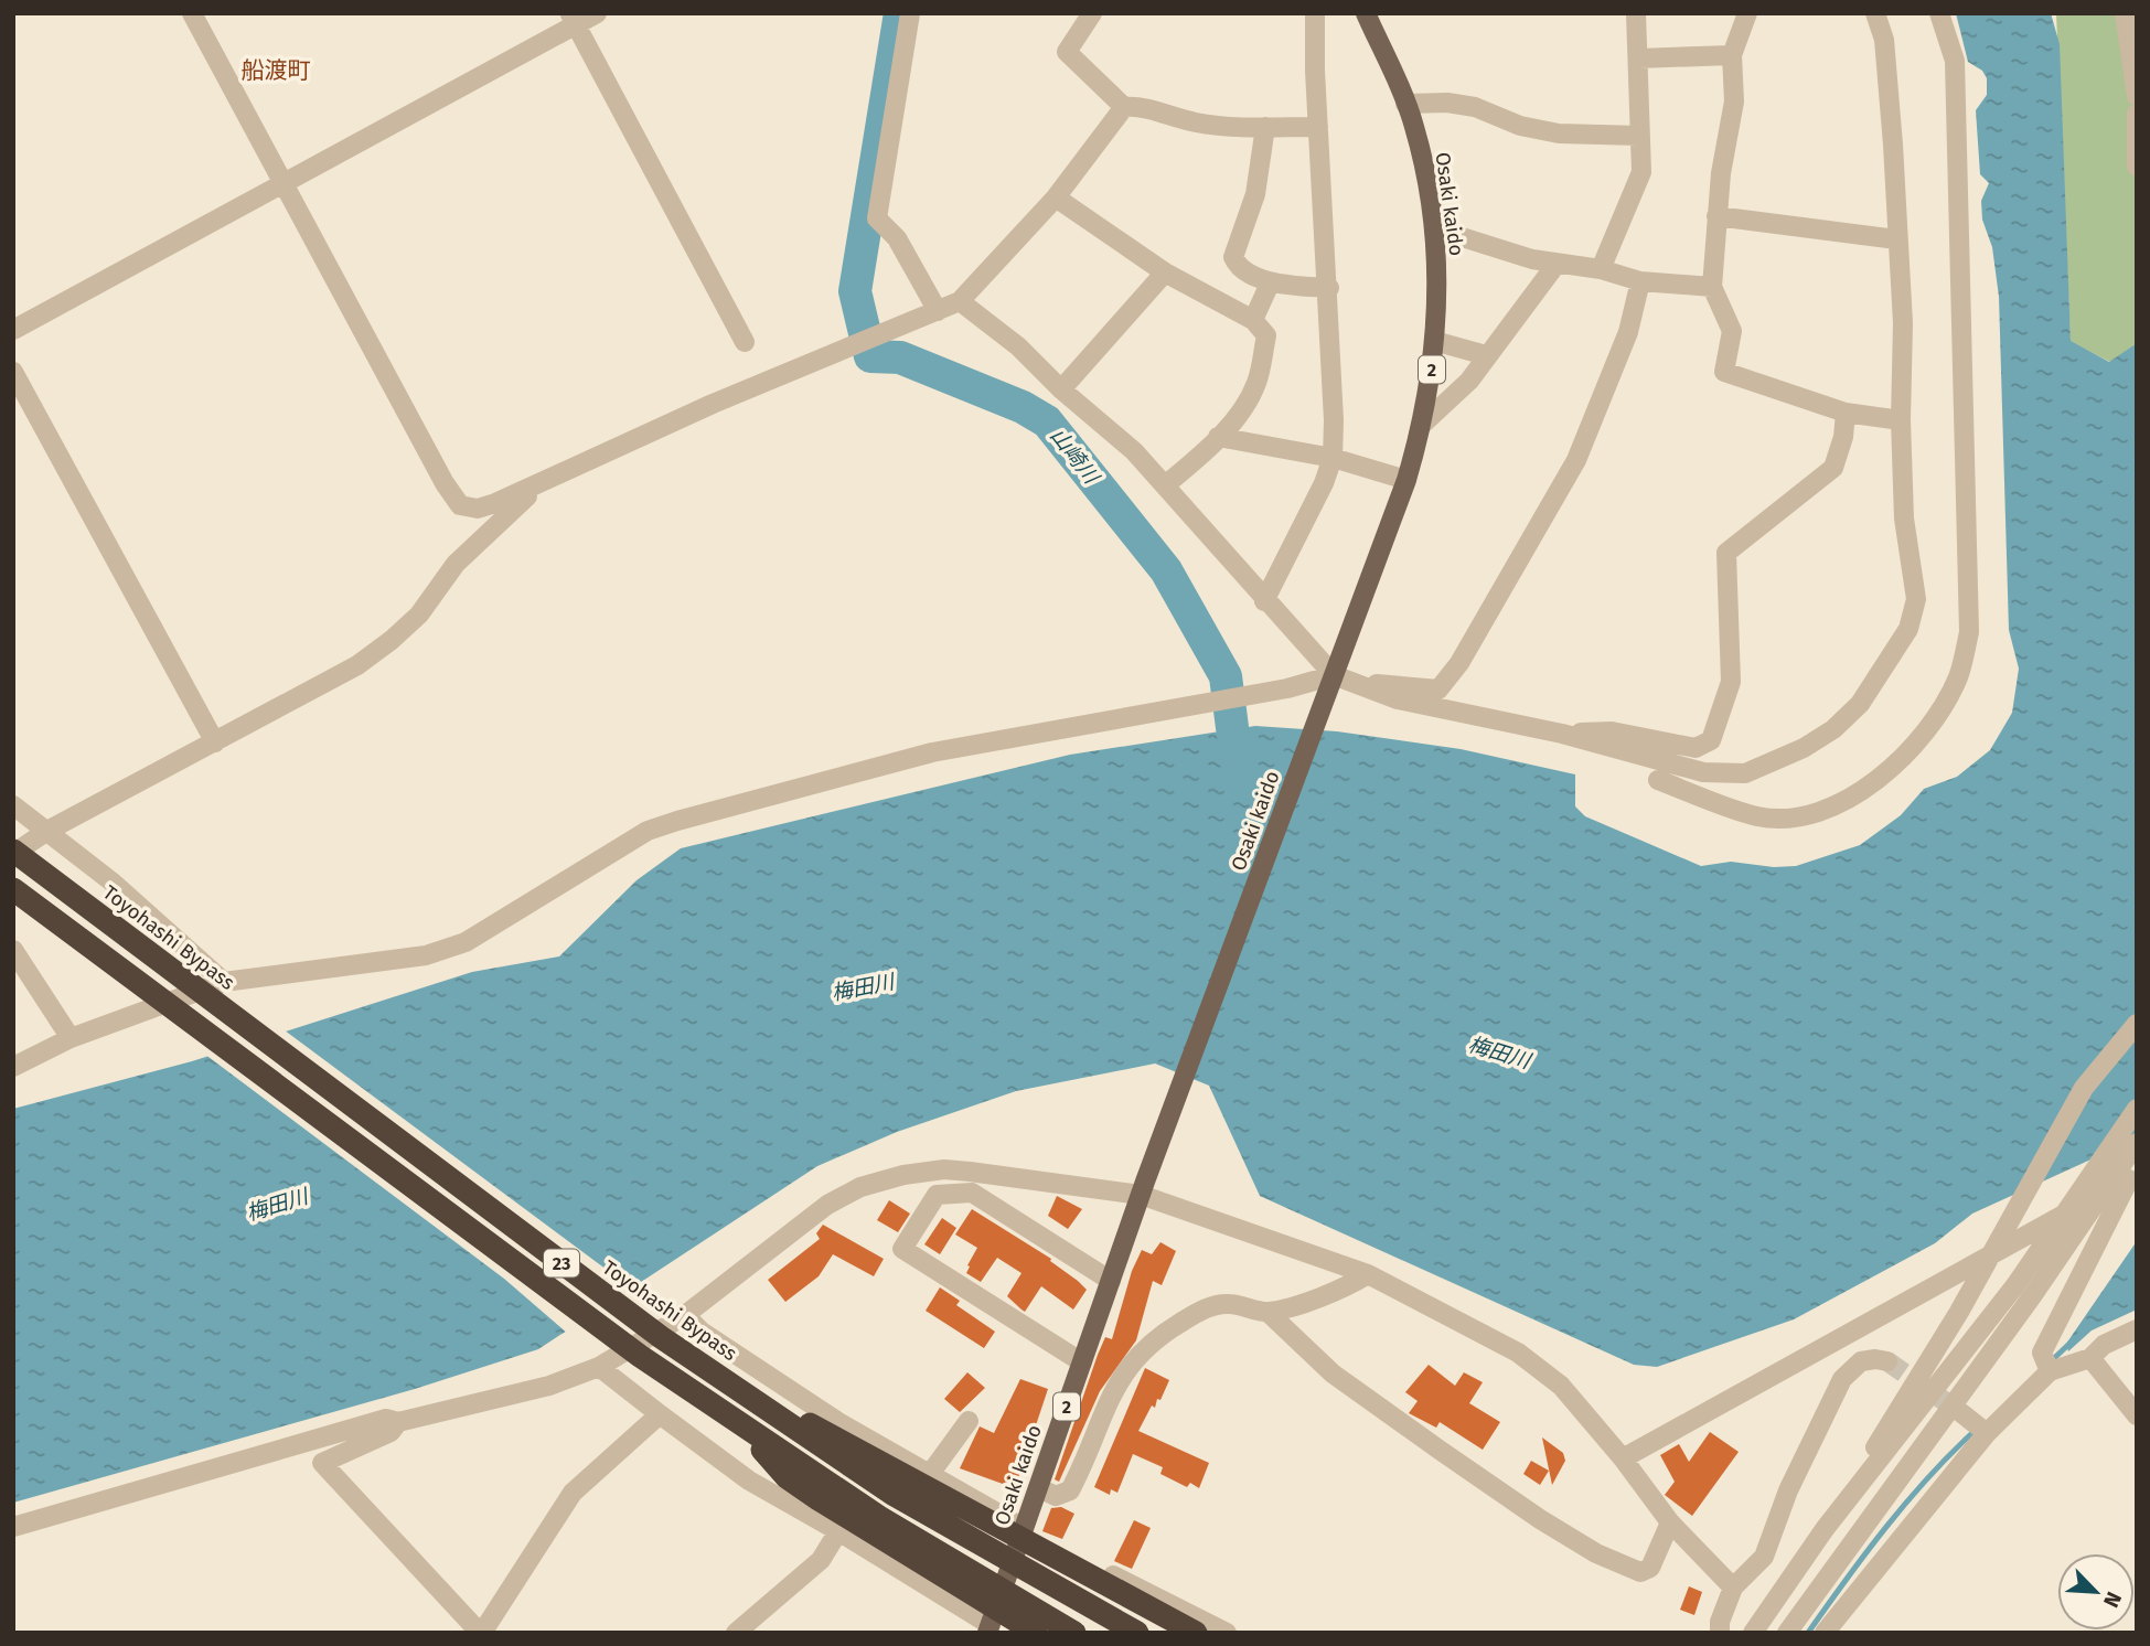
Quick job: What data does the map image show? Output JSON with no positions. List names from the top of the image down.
{
  "streets": {
    "highway": ["Toyohashi Bypass", "23"],
    "main road": ["Osaki kaido", "2"]
  },
  "crossings": [
    ["Toyohashi Bypass", "23"]
  ],
  "districts": ["船渡町"],
  "water": ["山崎川", "梅田川"],
  "north": "bottom right"
}
